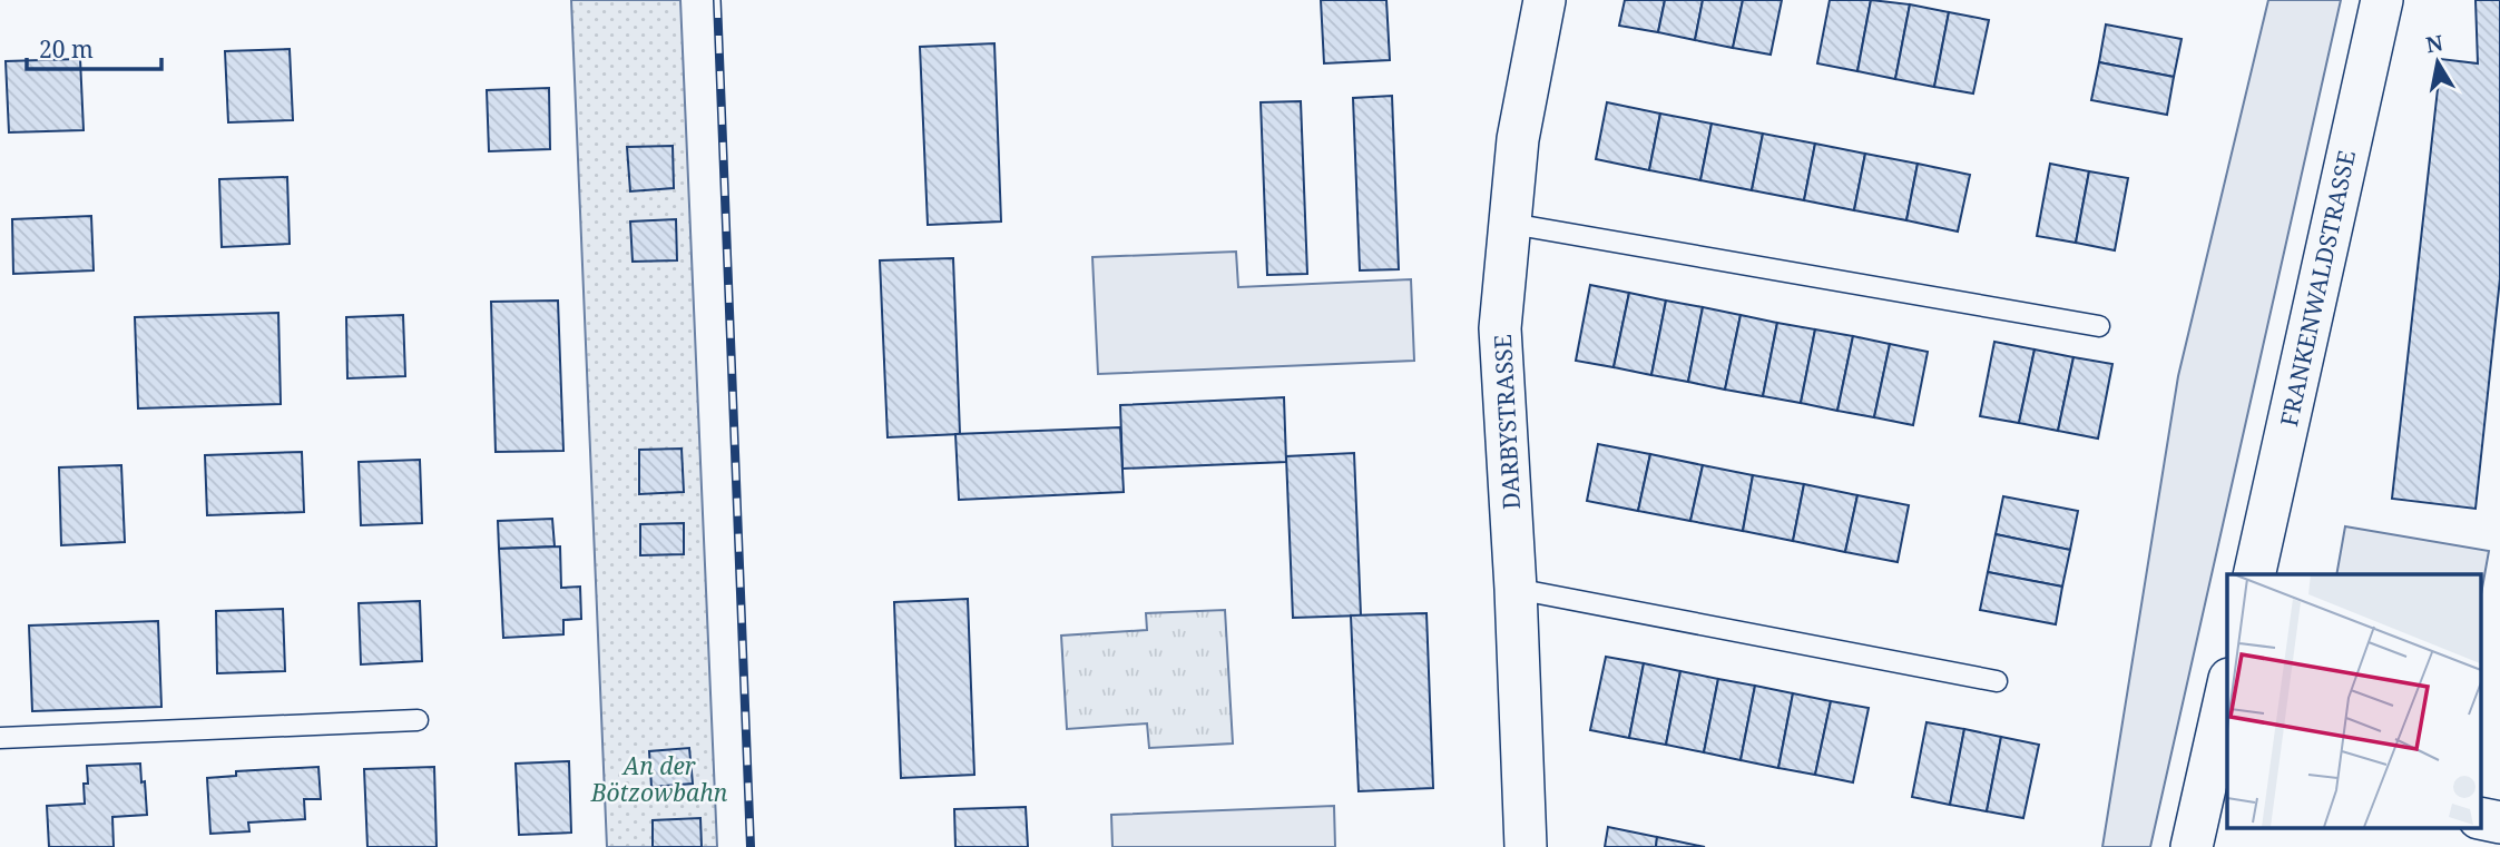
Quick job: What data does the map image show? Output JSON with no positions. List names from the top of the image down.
{
  "streets": {
    "street": ["FRANKENWALDSTRASSE", "DARBYSTRASSE"]
  },
  "parks": ["An der Bötzowbahn"],
  "scale_bar": "20 m",
  "north": "top"
}
